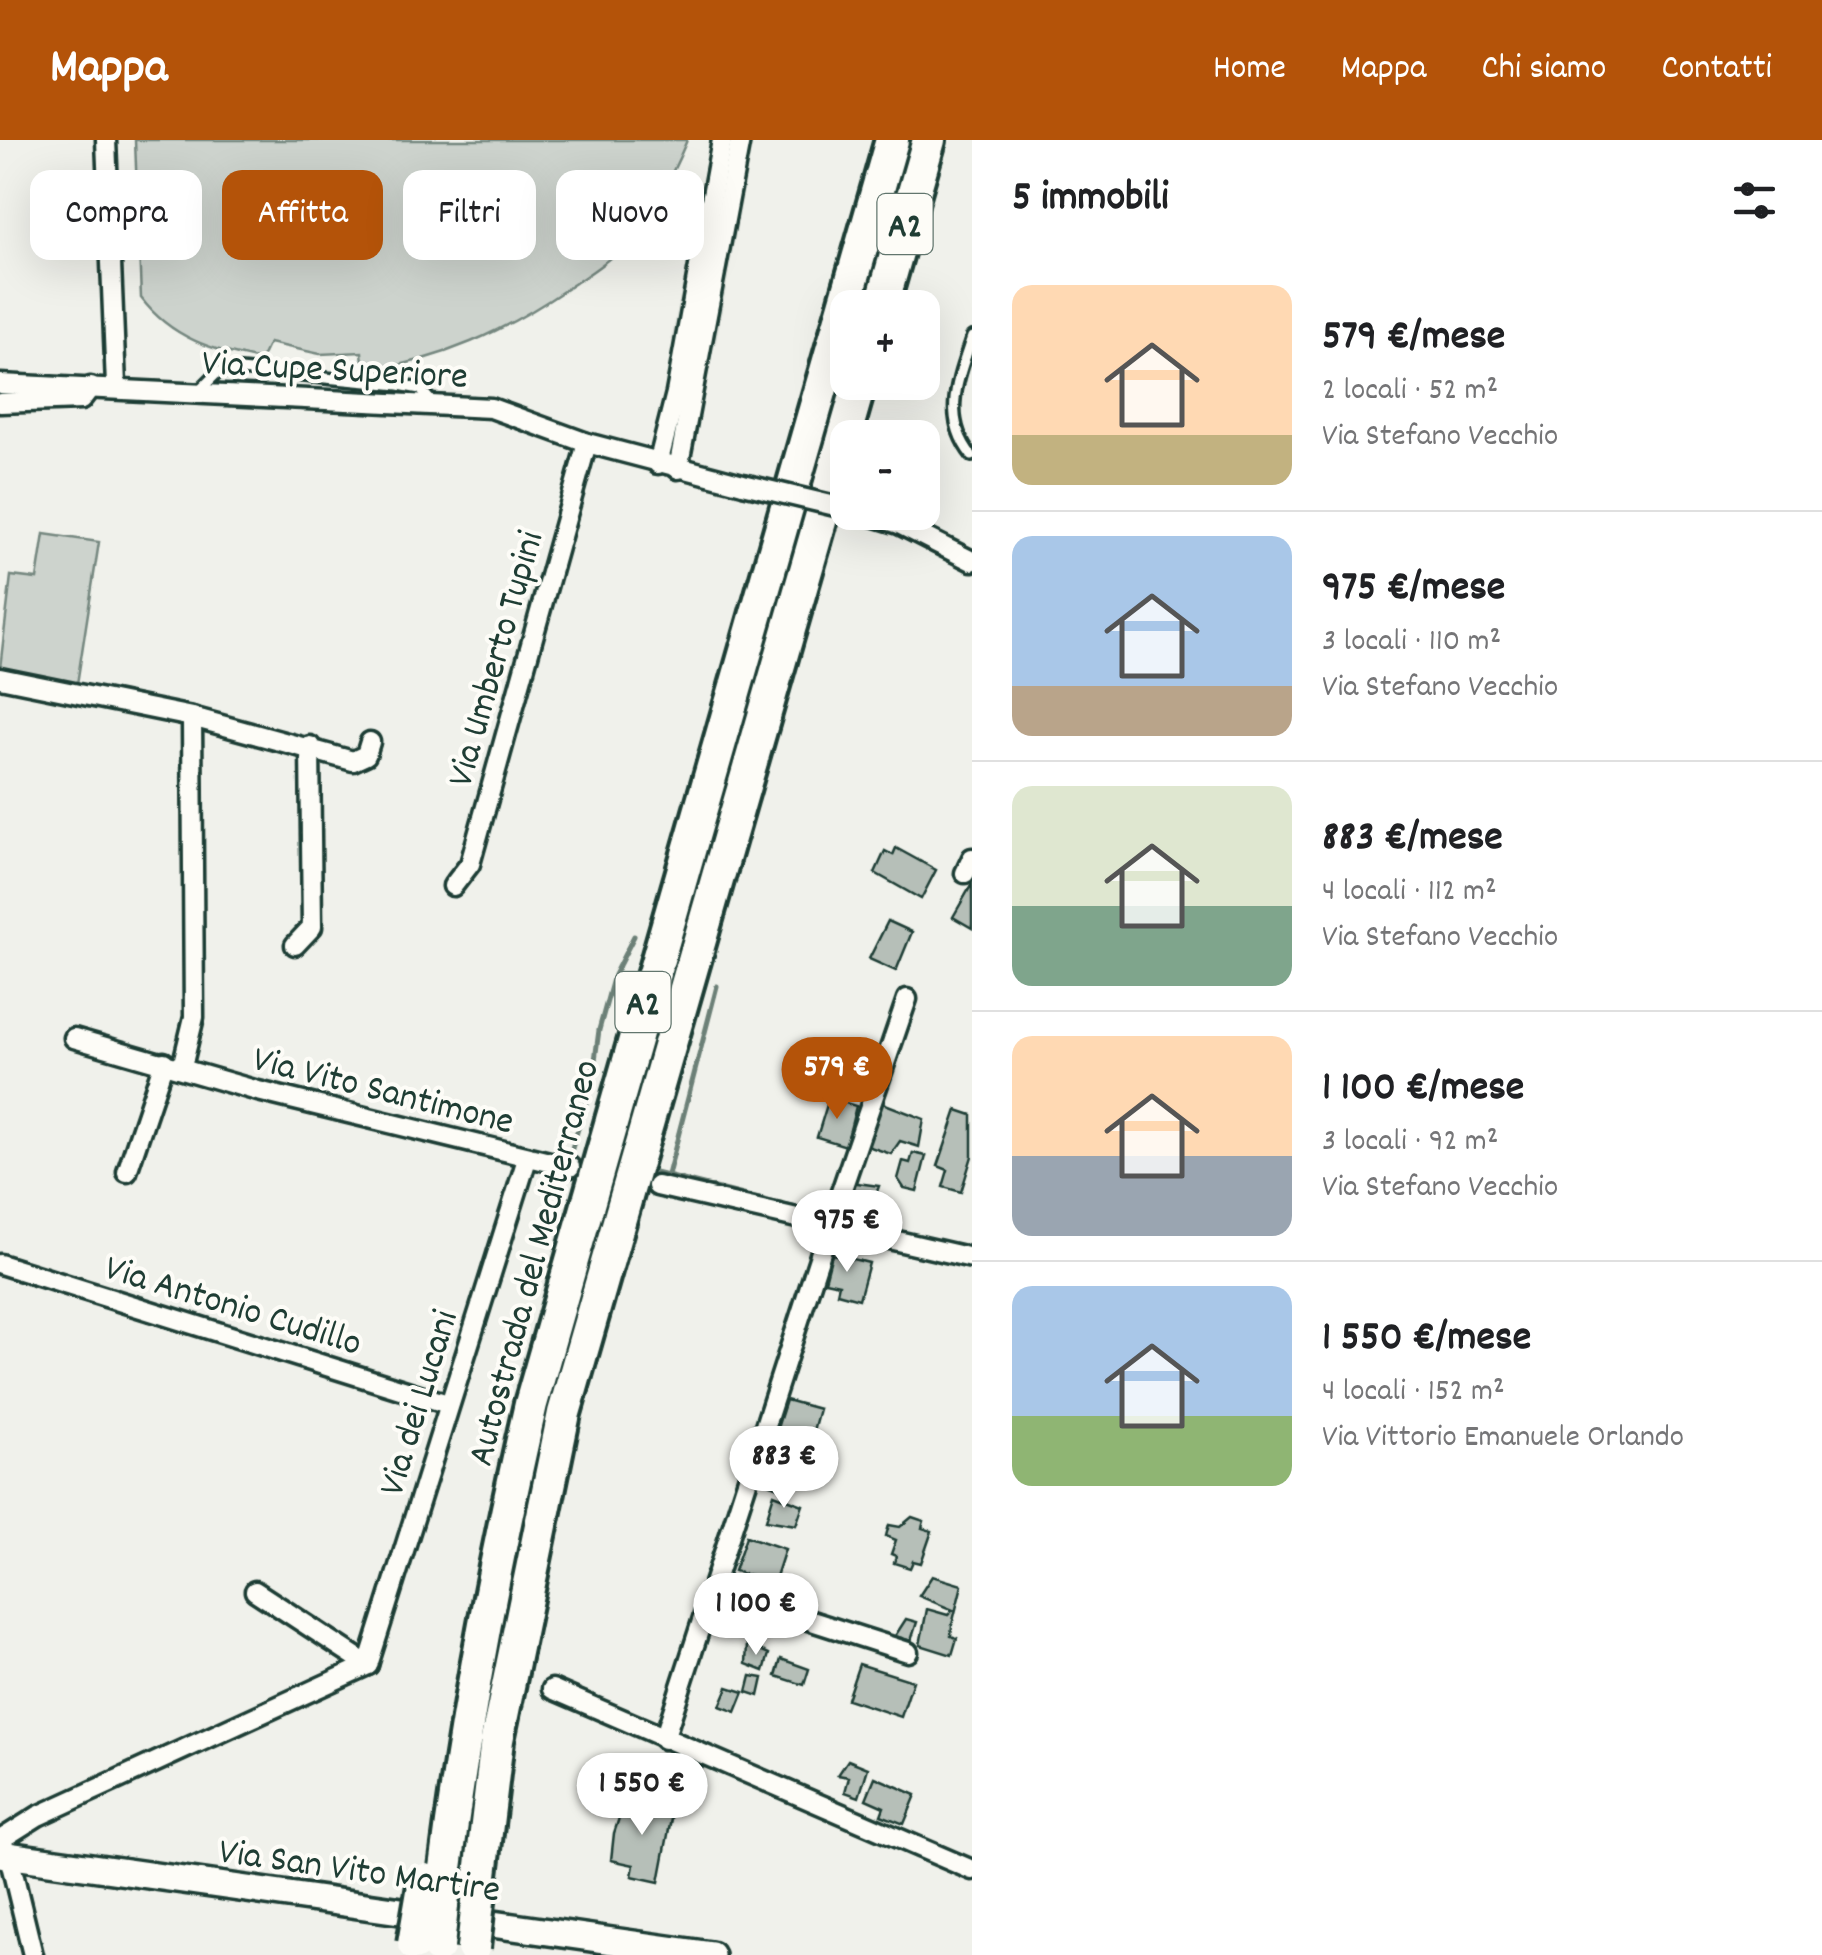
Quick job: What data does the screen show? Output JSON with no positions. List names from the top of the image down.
{
  "streets": {
    "highway": ["A2", "Autostrada del Mediterraneo"],
    "street": [
      "Via Cupe Superiore",
      "Via Umberto Tupini",
      "Via Vito Santimone",
      "Via Antonio Cudillo",
      "Via dei Lucani",
      "Via San Vito Martire"
    ]
  },
  "crossings": [
    ["Via Cupe Superiore", "Via Umberto Tupini"],
    ["Via Vito Santimone", "Via dei Lucani"],
    ["Via Antonio Cudillo", "Via dei Lucani"]
  ],
  "page": {
    "header": "Mappa",
    "nav": [
      "Home",
      "Mappa",
      "Chi siamo",
      "Contatti"
    ],
    "heading": "5 immobili",
    "chip": [
      "Compra",
      "Affitta",
      "Filtri",
      "Nuovo"
    ],
    "list": [
      {
        "name": "579 €/mese",
        "note": "2 locali · 52 m² · Via Stefano Vecchio"
      },
      {
        "name": "975 €/mese",
        "note": "3 locali · 110 m² · Via Stefano Vecchio"
      },
      {
        "name": "883 €/mese",
        "note": "4 locali · 112 m² · Via Stefano Vecchio"
      },
      {
        "name": "1 100 €/mese",
        "note": "3 locali · 92 m² · Via Stefano Vecchio"
      },
      {
        "name": "1 550 €/mese",
        "note": "4 locali · 152 m² · Via Vittorio Emanuele Orlando"
      }
    ],
    "map_buttons": ["+", "−"],
    "price": [
      "579 €",
      "975 €",
      "883 €",
      "1 100 €",
      "1 550 €"
    ]
  }
}
